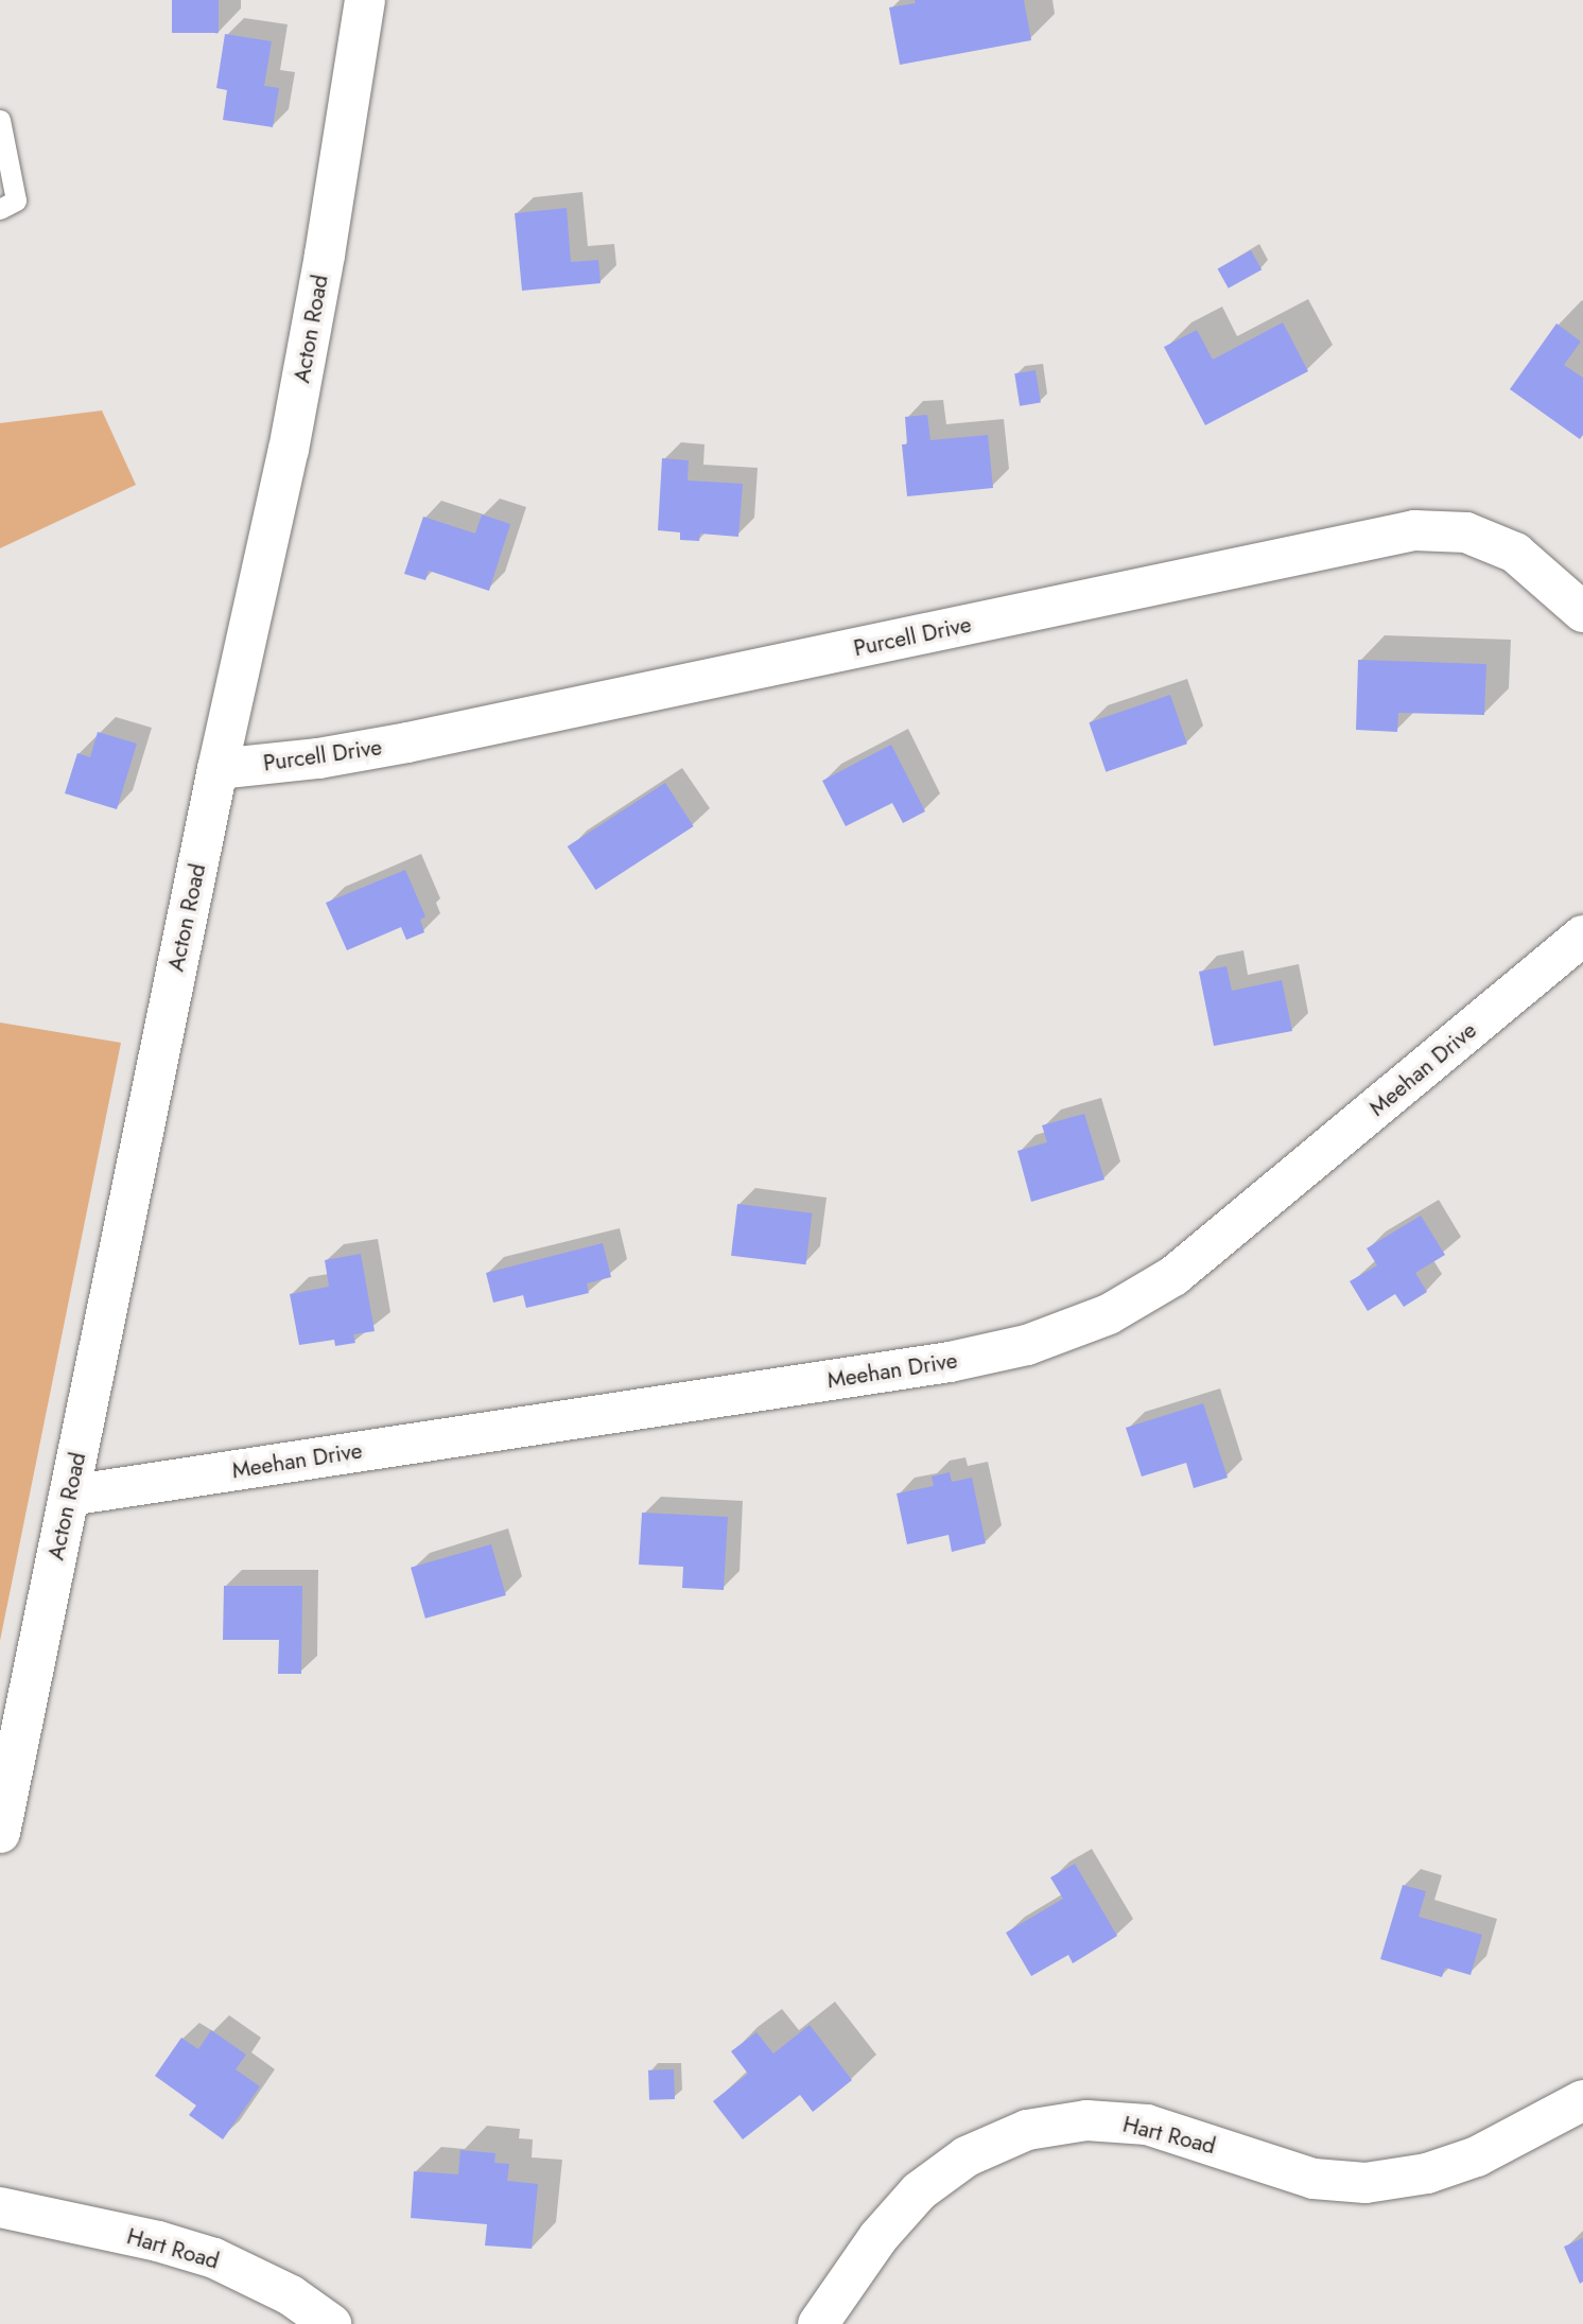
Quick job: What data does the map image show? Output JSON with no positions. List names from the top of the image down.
{
  "streets": {
    "street": [
      "Acton Road",
      "Purcell Drive",
      "Meehan Drive",
      "Hart Road"
    ]
  },
  "crossings": [
    ["Acton Road", "Purcell Drive"],
    ["Acton Road", "Meehan Drive"]
  ]
}
